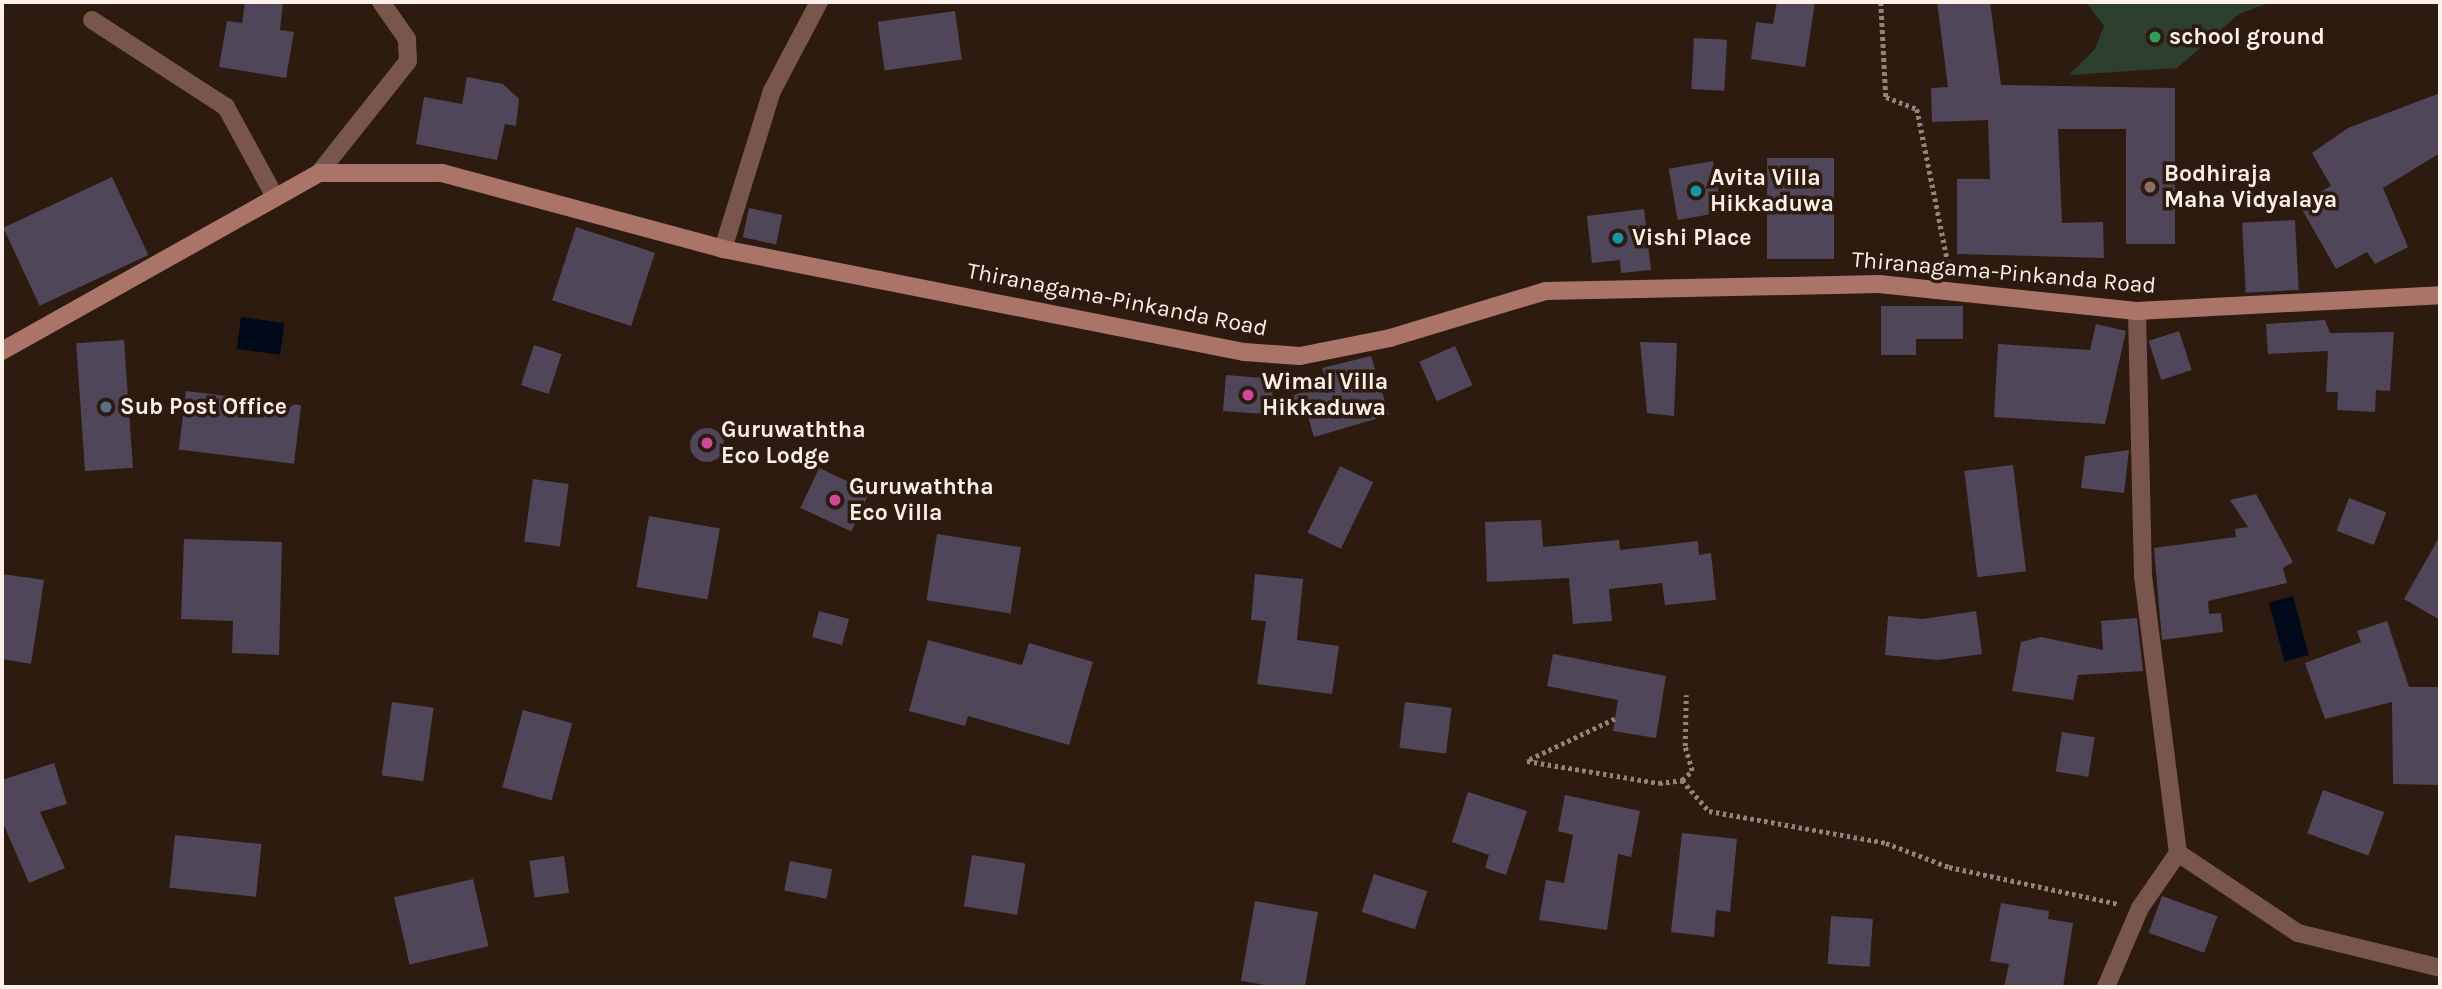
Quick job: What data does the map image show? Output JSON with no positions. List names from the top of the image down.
{
  "streets": {
    "street": ["Thiranagama-Pinkanda Road"]
  },
  "places": [
    "school ground",
    "Bodhiraja Maha Vidyalaya",
    "Avita Villa Hikkaduwa",
    "Vishi Place",
    "Wimal Villa Hikkaduwa",
    "Sub Post Office",
    "Guruwaththa Eco Lodge",
    "Guruwaththa Eco Villa"
  ]
}
